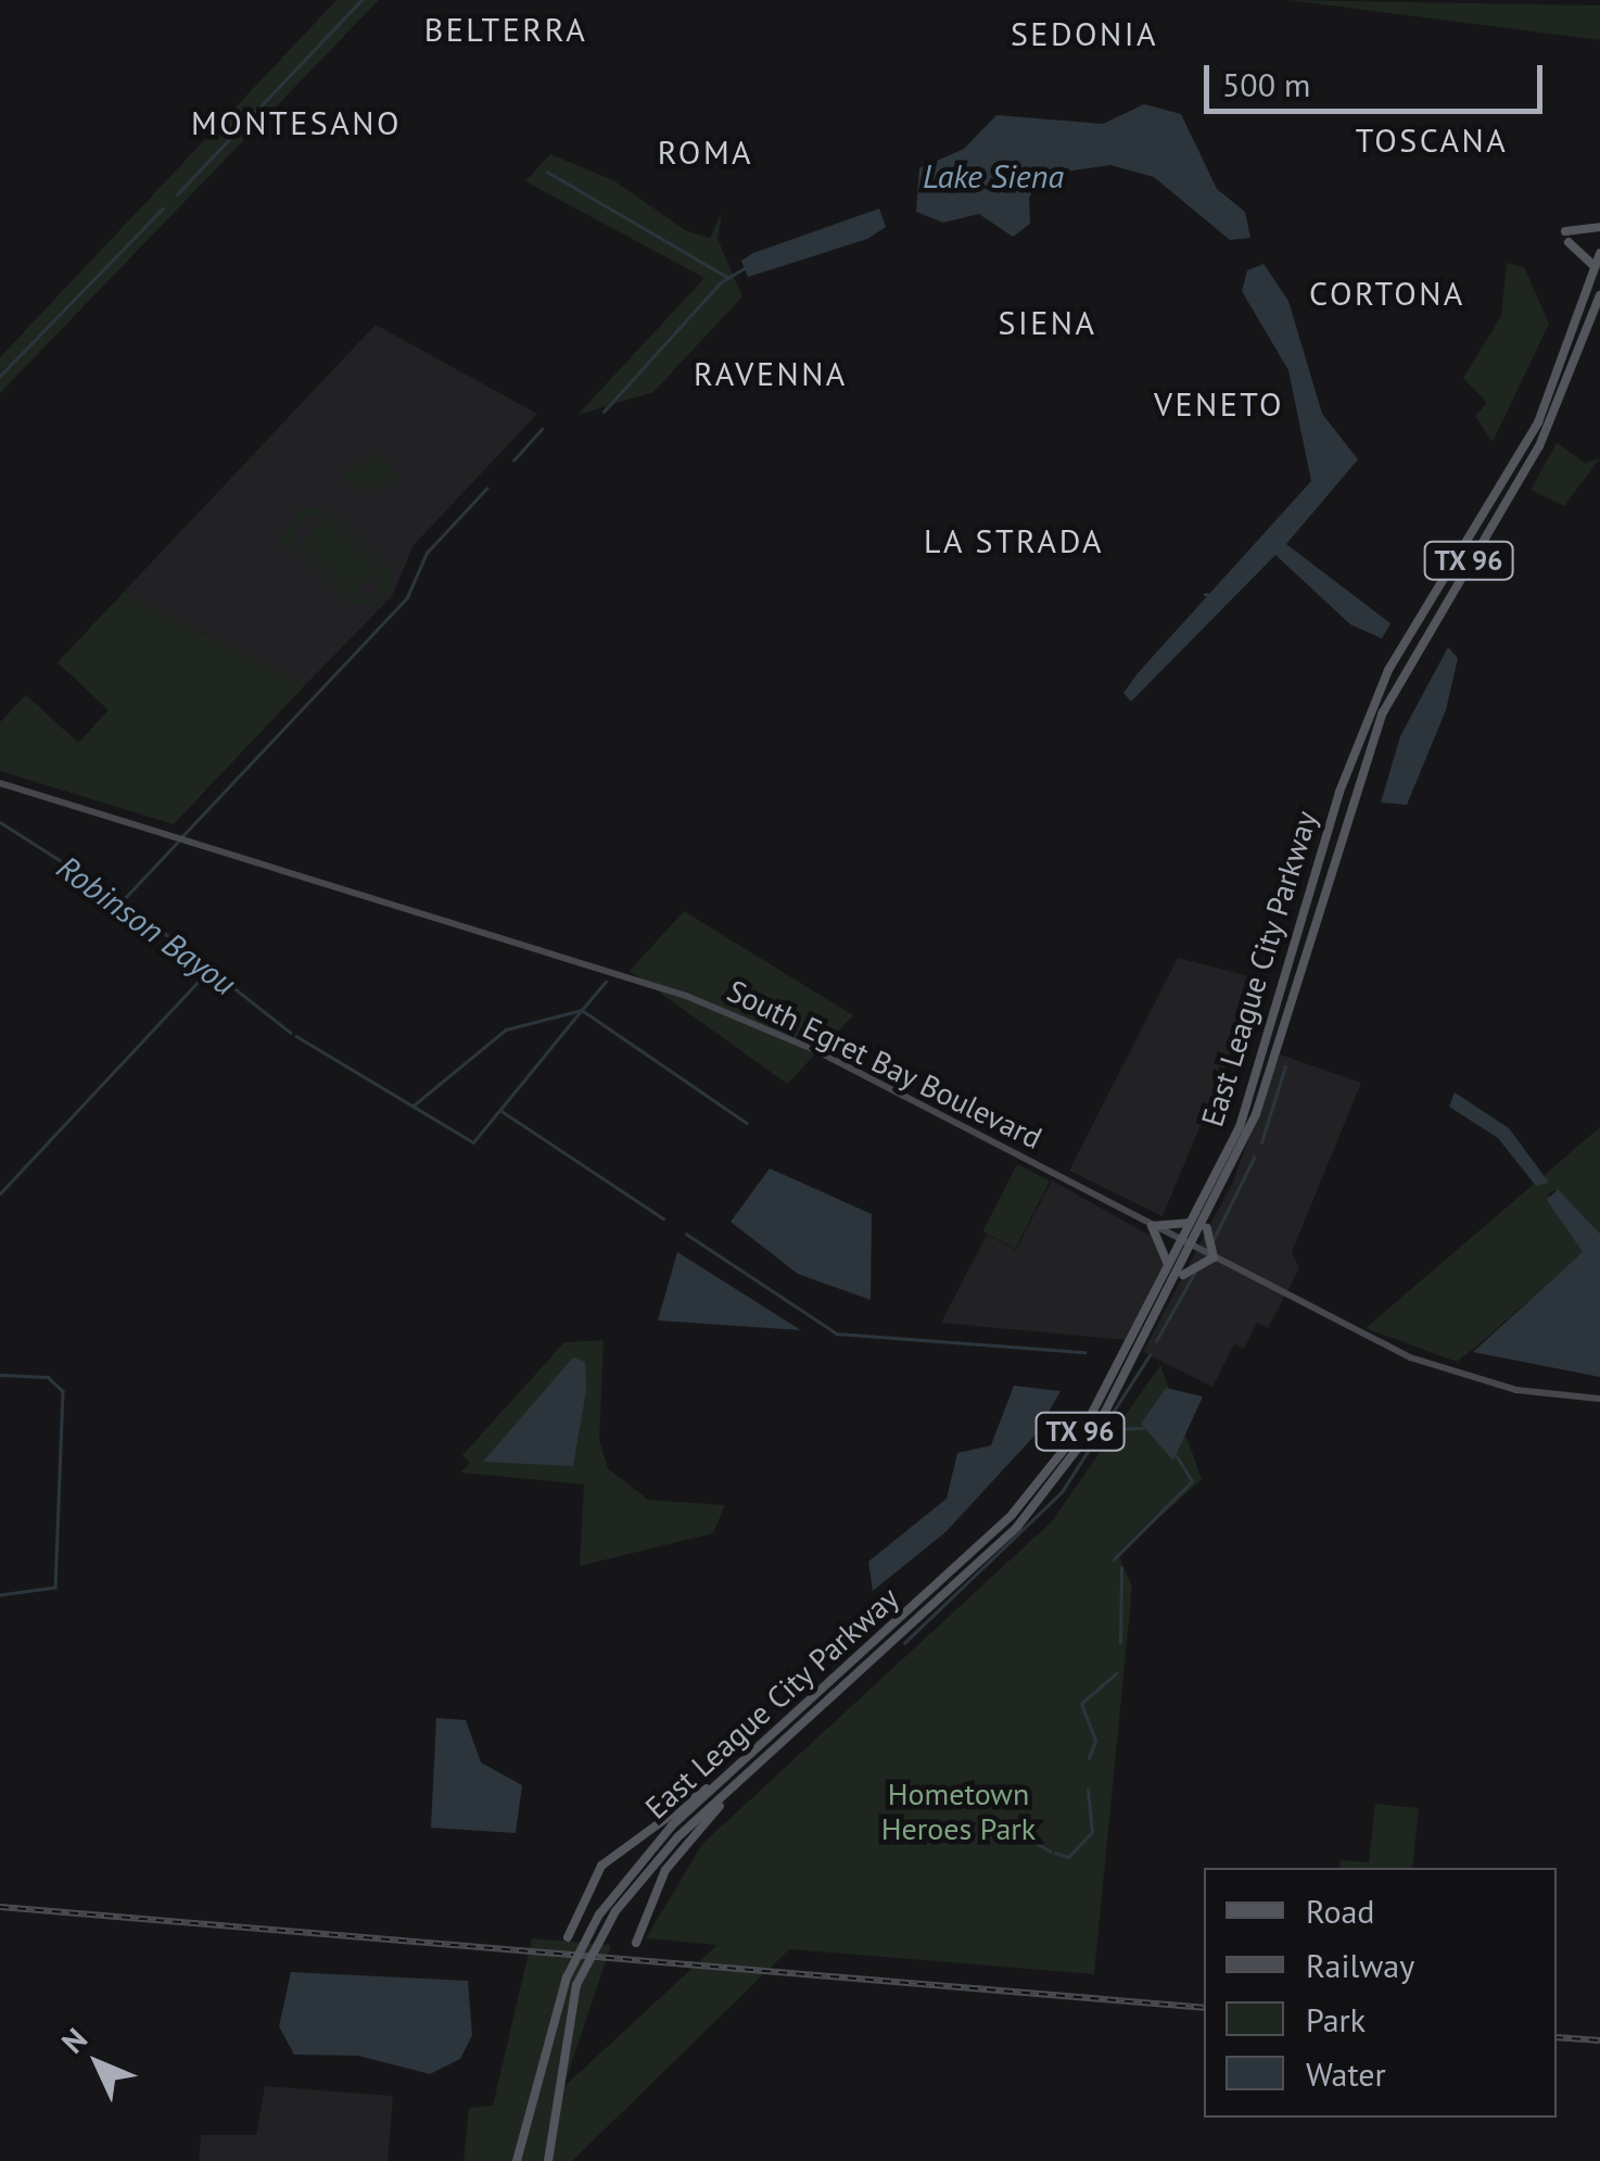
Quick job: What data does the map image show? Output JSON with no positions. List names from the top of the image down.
{
  "streets": {
    "main road": ["TX 96", "East League City Parkway", "South Egret Bay Boulevard"]
  },
  "crossings": [
    ["East League City Parkway", "South Egret Bay Boulevard"]
  ],
  "districts": [
    "BELTERRA",
    "SEDONIA",
    "MONTESANO",
    "TOSCANA",
    "ROMA",
    "CORTONA",
    "SIENA",
    "RAVENNA",
    "VENETO",
    "LA STRADA"
  ],
  "water": ["Lake Siena", "Robinson Bayou"],
  "parks": ["Hometown Heroes Park"],
  "legend": [
    "Road",
    "Railway",
    "Park",
    "Water"
  ],
  "scale_bar": "500 m",
  "north": "top left"
}
